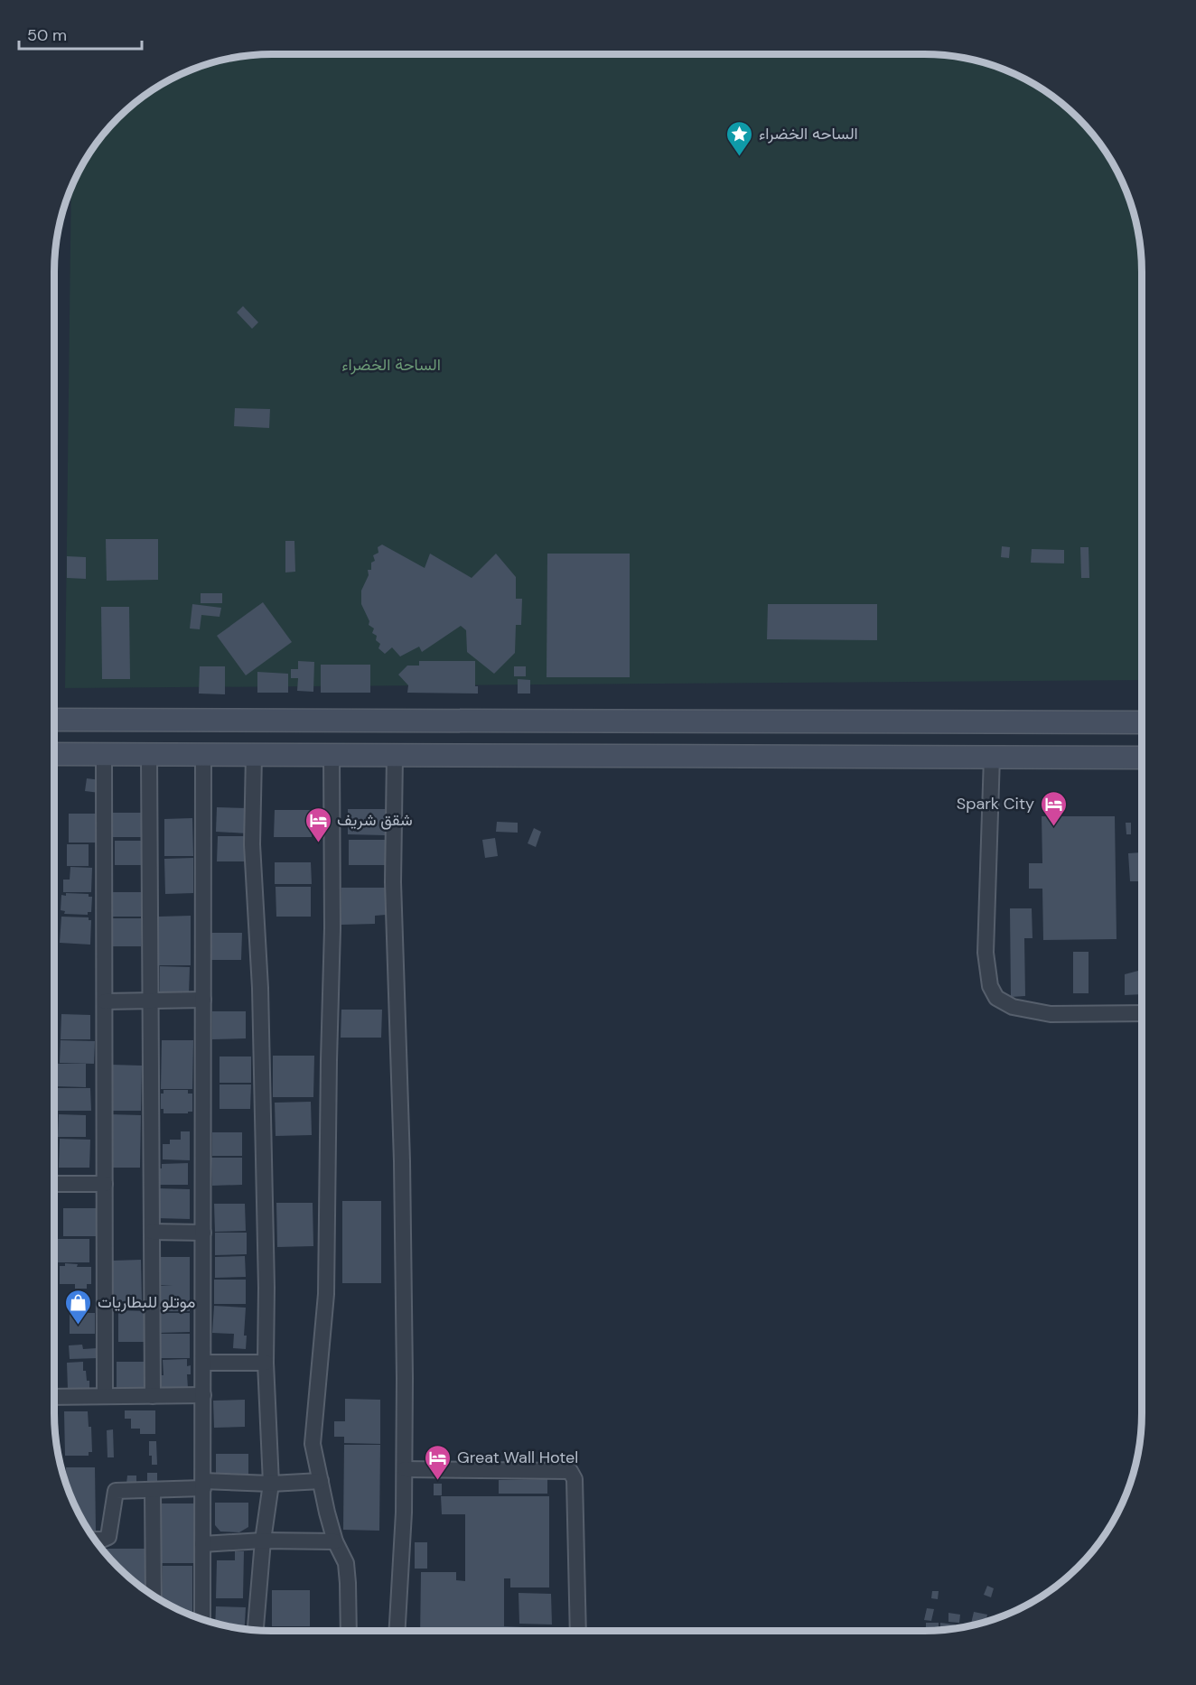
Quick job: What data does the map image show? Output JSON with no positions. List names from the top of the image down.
{
  "parks": ["الساحة الخضراء"],
  "places": {
    "place": ["الساحه الخضراء"],
    "hotel": ["Spark City", "شقق شريف", "Great Wall Hotel"],
    "shop": ["موتلو للبطاريات"]
  },
  "scale_bar": "50 m"
}
